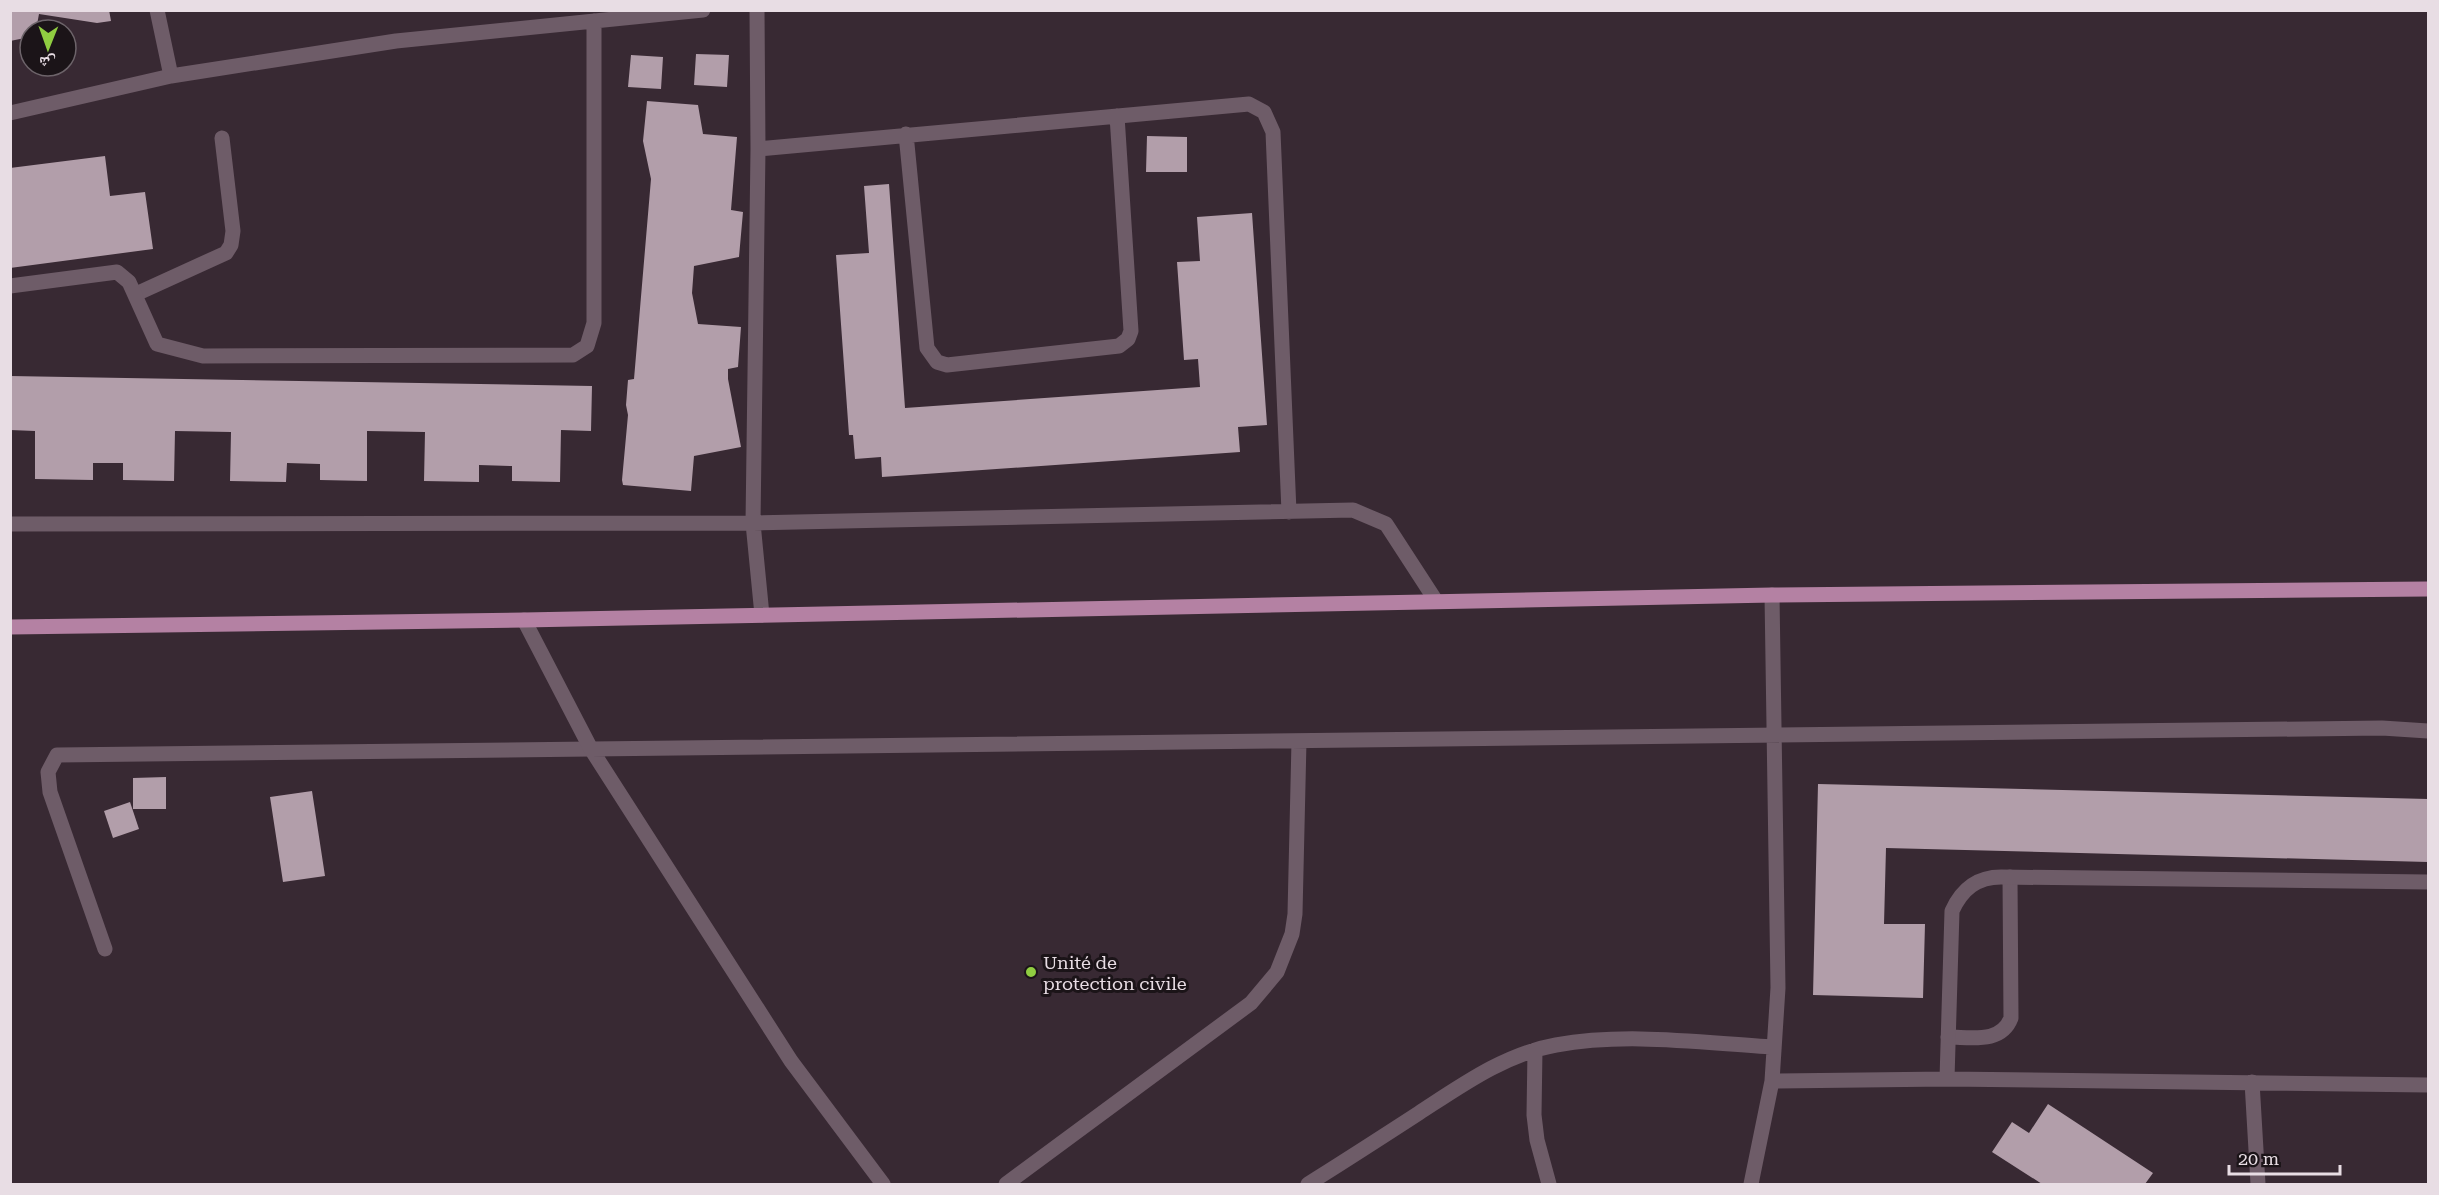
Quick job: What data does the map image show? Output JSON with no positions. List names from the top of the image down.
{
  "places": ["Unité de protection civile"],
  "scale_bar": "20 m",
  "north": "bottom"
}
